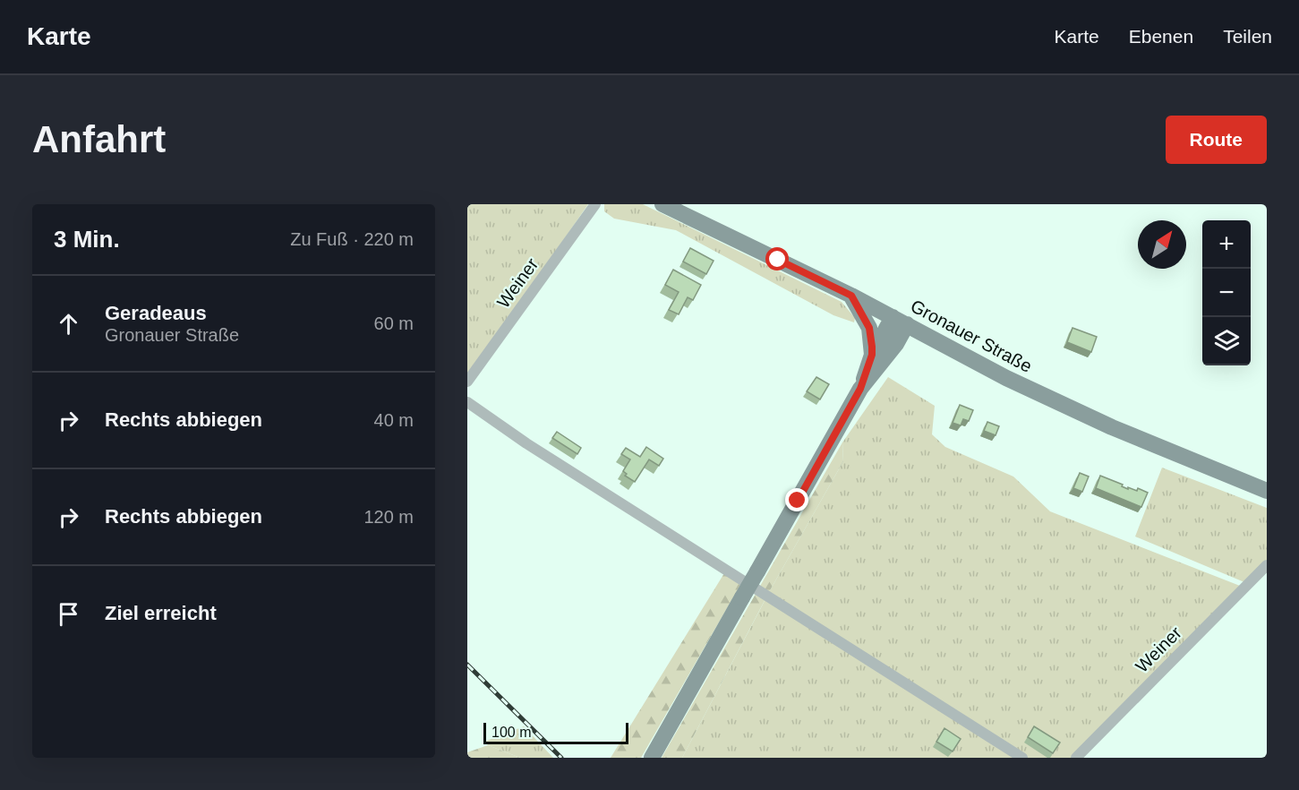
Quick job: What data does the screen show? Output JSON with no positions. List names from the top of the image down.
{
  "streets": {
    "main road": ["Gronauer Straße"],
    "street": ["Weiner"]
  },
  "scale_bar": "100 m",
  "north": "top right",
  "page": {
    "header": "Karte",
    "nav": ["Karte", "Ebenen", "Teilen"],
    "buttons": "Route",
    "title": "Anfahrt",
    "heading": ["3 Min.", "Zu Fuß · 220 m"],
    "map_buttons": ["+", "−"],
    "list": [
      ["Geradeaus", "Gronauer Straße", "60 m"],
      ["Rechts abbiegen", "40 m"],
      ["Rechts abbiegen", "120 m"],
      "Ziel erreicht"
    ],
    "scale": "100 m"
  }
}
